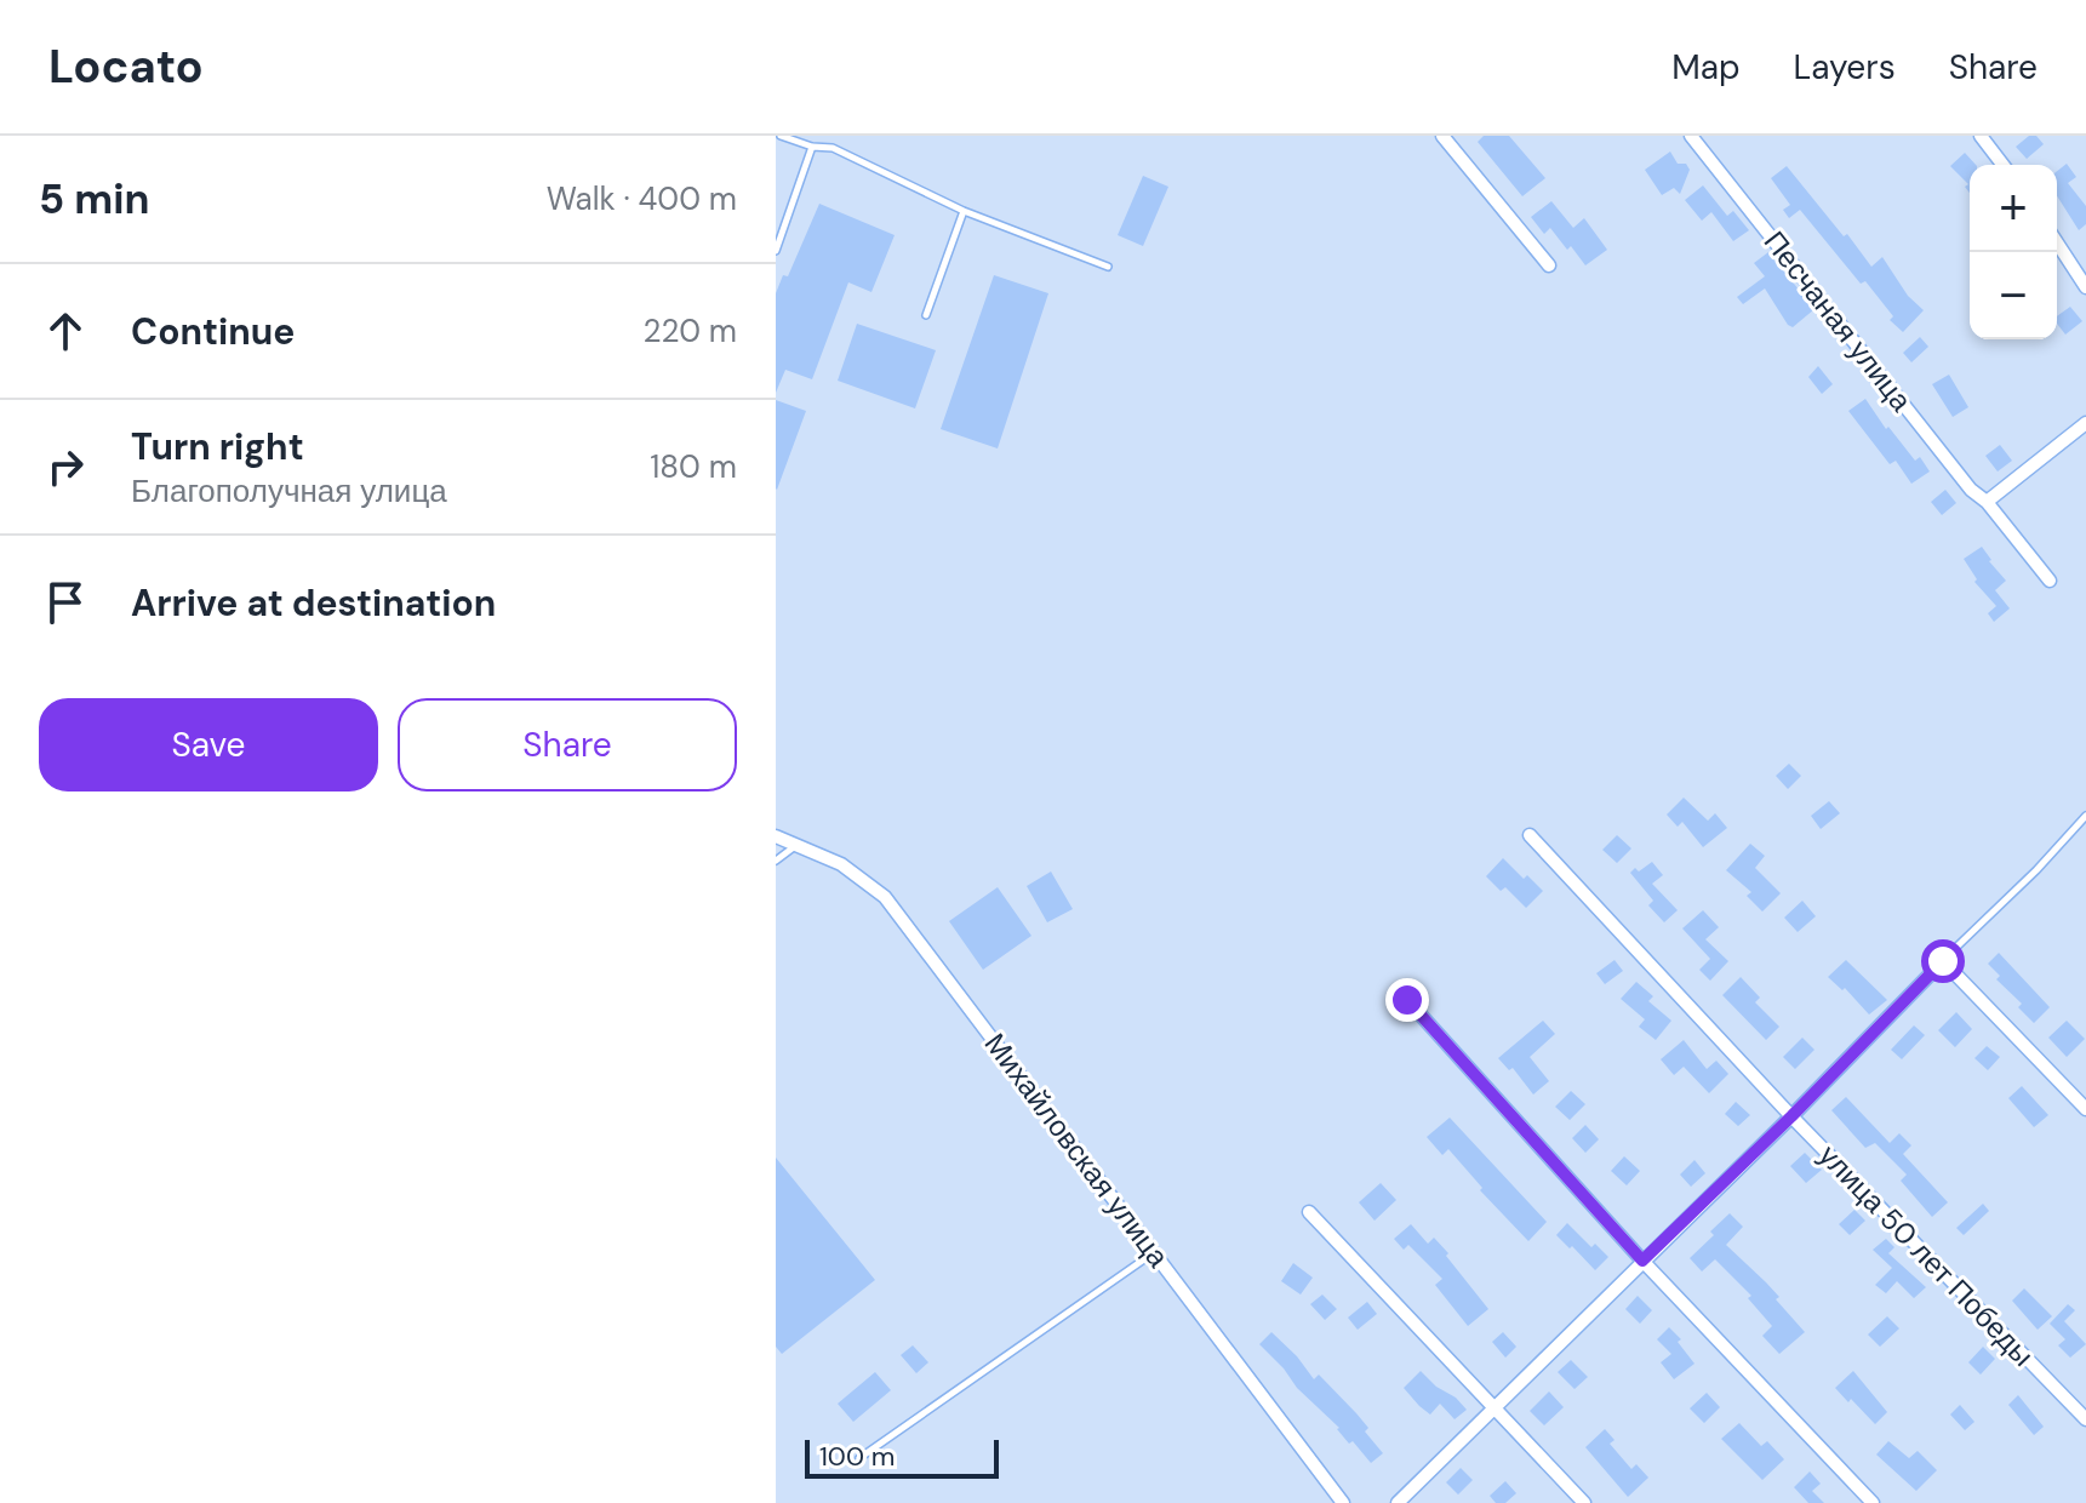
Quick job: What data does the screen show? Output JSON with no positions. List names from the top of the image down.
{
  "streets": {
    "street": ["Песчаная улица", "Михайловская улица", "улица 50 лет Победы"]
  },
  "scale_bar": "100 m",
  "page": {
    "header": "Locato",
    "nav": ["Map", "Layers", "Share"],
    "heading": ["5 min", "Walk · 400 m"],
    "map_buttons": ["+", "−"],
    "list": [
      ["Continue", "220 m"],
      ["Turn right", "Благополучная улица", "180 m"],
      "Arrive at destination"
    ],
    "buttons": ["Save", "Share"],
    "scale": "100 m"
  }
}
